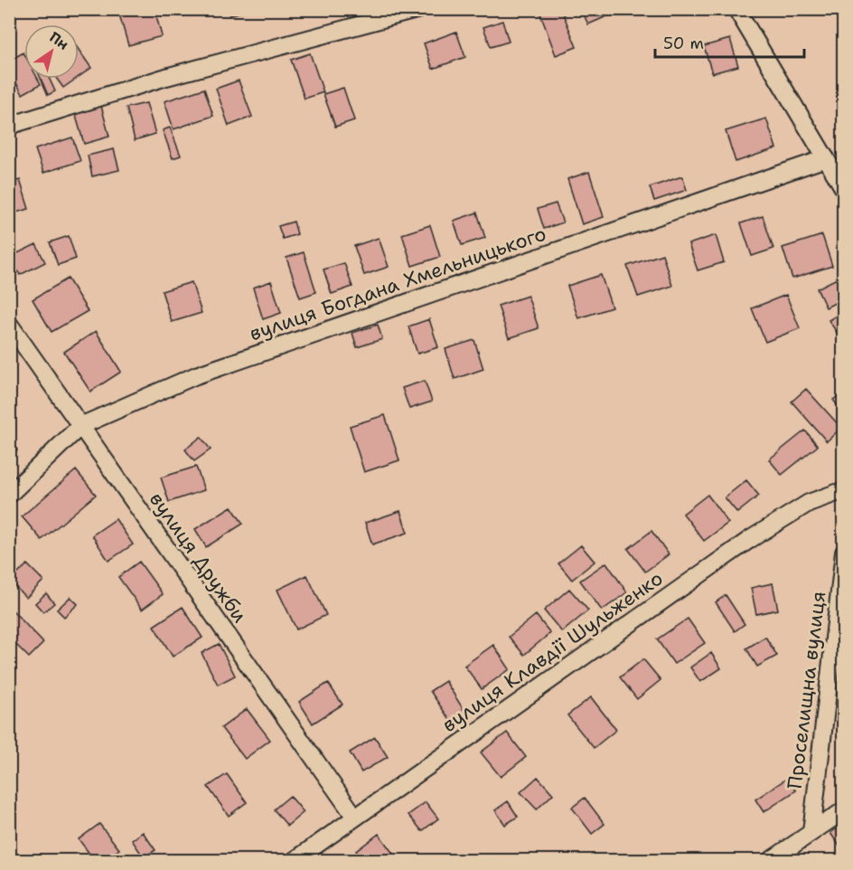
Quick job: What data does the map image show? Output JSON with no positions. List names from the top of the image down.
{
  "streets": {
    "street": [
      "вулиця Богдана Хмельницького",
      "вулиця Дружби",
      "вулиця Клавдії Шульженко",
      "Проселищна вулиця"
    ]
  },
  "crossings": [
    ["вулиця Богдана Хмельницького", "вулиця Дружби"],
    ["вулиця Дружби", "вулиця Клавдії Шульженко"]
  ],
  "scale_bar": "50 m",
  "north": "top right"
}
